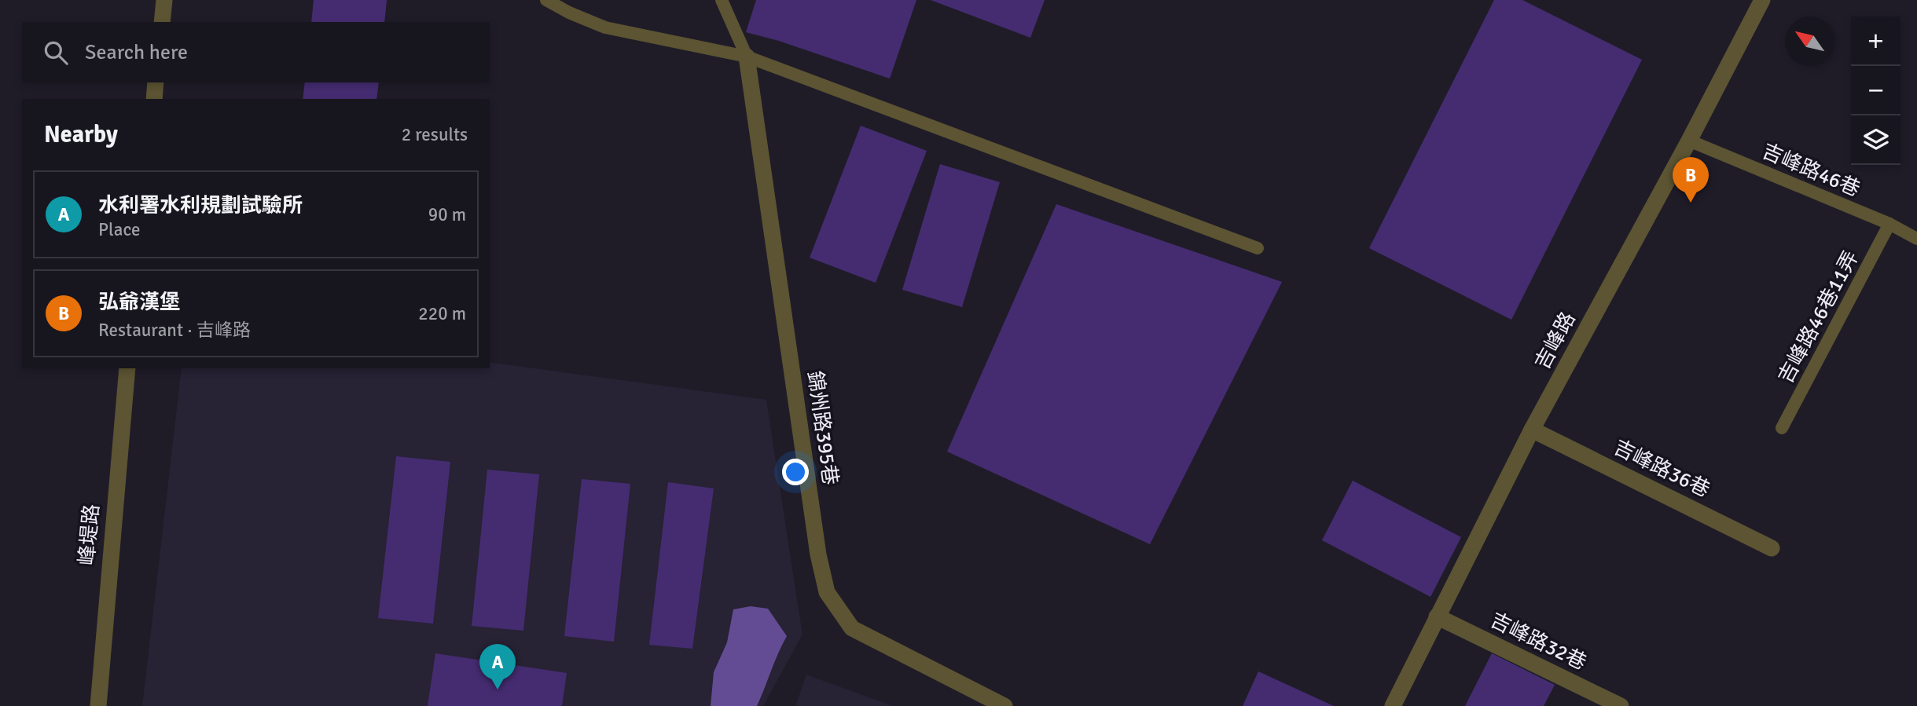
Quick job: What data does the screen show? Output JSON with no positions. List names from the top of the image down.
{
  "streets": {
    "street": [
      "吉峰路",
      "錦州路395巷",
      "吉峰路36巷",
      "峰堤路",
      "吉峰路32巷"
    ],
    "lane": ["吉峰路46巷", "吉峰路46巷11弄"]
  },
  "crossings": [
    ["吉峰路46巷", "吉峰路46巷11弄"],
    ["吉峰路46巷", "吉峰路"],
    ["吉峰路", "吉峰路36巷"],
    ["吉峰路", "吉峰路32巷"]
  ],
  "north": "top left",
  "page": {
    "map_buttons": ["+", "−"],
    "search": "Search here",
    "heading": ["Nearby", "2 results"],
    "pins": ["B", "A"],
    "list": [
      {
        "mark": "A",
        "name": "水利署水利規劃試驗所",
        "note": "Place",
        "value": "90 m"
      },
      {
        "mark": "B",
        "name": "弘爺漢堡",
        "note": "Restaurant · 吉峰路",
        "value": "220 m"
      }
    ]
  }
}
